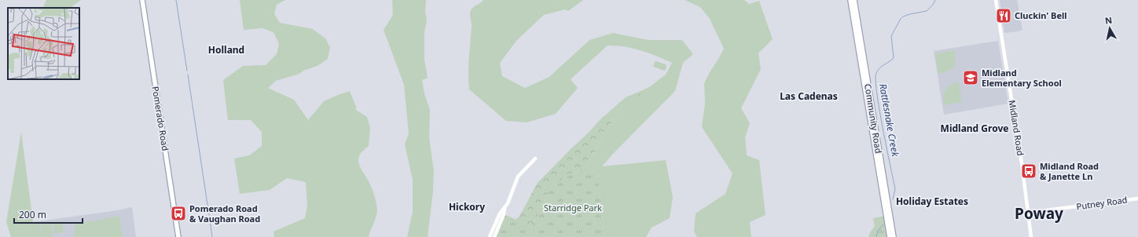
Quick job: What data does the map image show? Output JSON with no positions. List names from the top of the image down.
{
  "streets": {
    "main road": ["Pomerado Road", "Community Road"],
    "street": ["Midland Road", "Putney Road"]
  },
  "crossings": [
    ["Midland Road", "Putney Road"]
  ],
  "districts": [
    "Holland",
    "Las Cadenas",
    "Midland Grove",
    "Holiday Estates",
    "Hickory",
    "Poway"
  ],
  "water": ["Rattlesnake Creek"],
  "parks": ["Starridge Park"],
  "places": {
    "restaurant": ["Cluckin' Bell"],
    "school or university": ["Midland Elementary School"],
    "bus stop": ["Midland Road & Janette Ln", "Pomerado Road & Vaughan Road"]
  },
  "scale_bar": "200 m",
  "north": "top"
}
